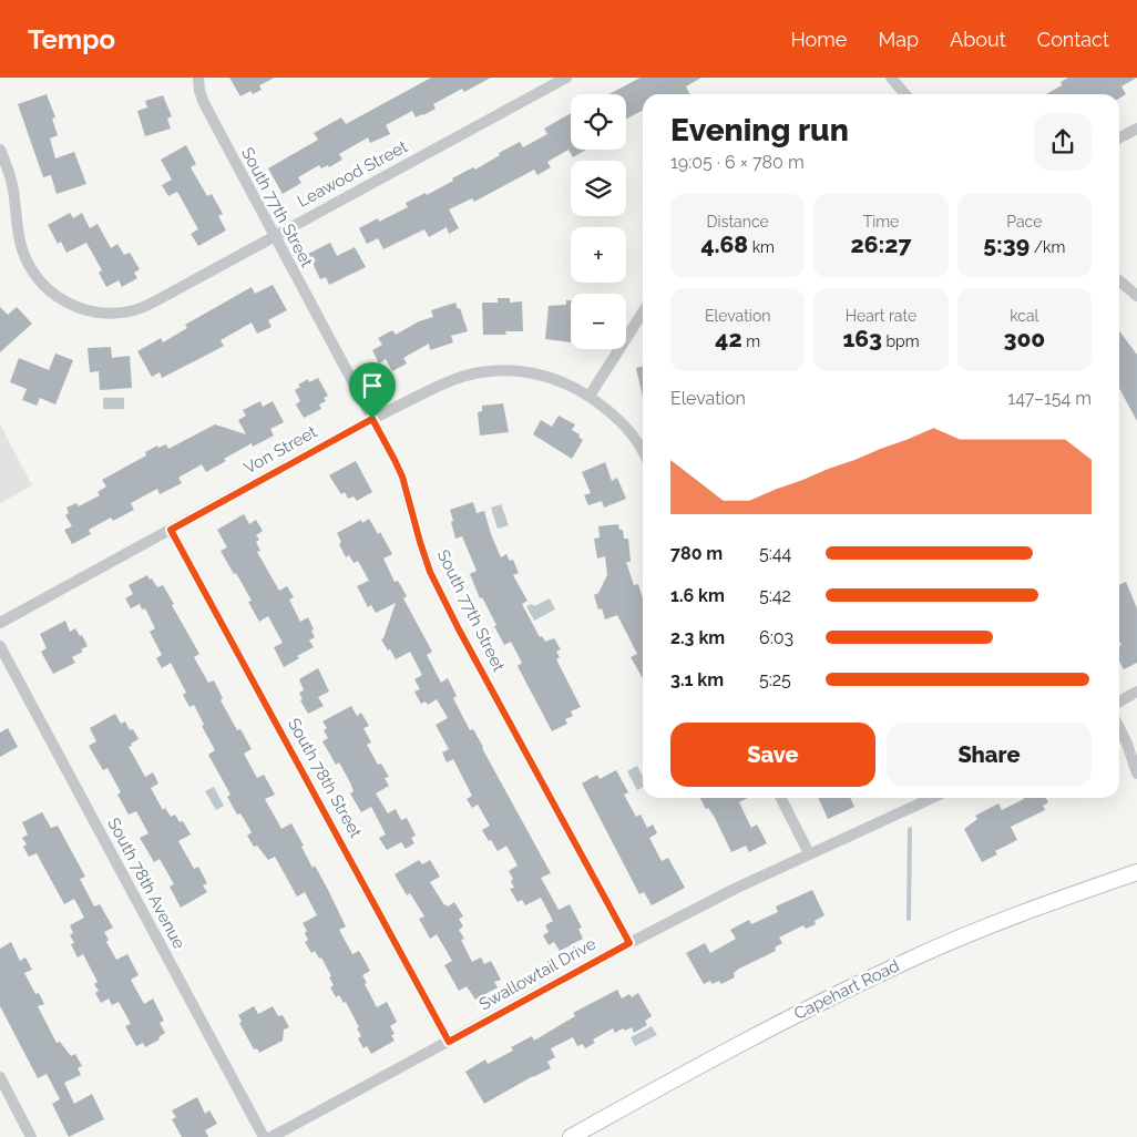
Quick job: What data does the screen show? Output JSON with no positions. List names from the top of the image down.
{
  "streets": {
    "street": [
      "Leawood Street",
      "South 77th Street",
      "Von Street",
      "South 78th Street",
      "South 78th Avenue",
      "Swallowtail Drive",
      "Capehart Road"
    ]
  },
  "crossings": [
    ["Leawood Street", "South 77th Street"],
    ["South 77th Street", "Von Street"],
    ["South 77th Street", "Swallowtail Drive"],
    ["Von Street", "South 78th Street"],
    ["South 78th Street", "Swallowtail Drive"]
  ],
  "page": {
    "header": "Tempo",
    "nav": [
      "Home",
      "Map",
      "About",
      "Contact"
    ],
    "map_buttons": ["+", "−"],
    "heading": ["Evening run", "19:05 · 6 × 780 m"],
    "stats": [
      ["Distance", "4.68 km"],
      ["Time", "26:27"],
      ["Pace", "5:39 /km"],
      ["Elevation", "42 m"],
      ["Heart rate", "163 bpm"],
      ["kcal", "300"]
    ],
    "chart": ["Elevation", "147–154 m"],
    "list": [
      {
        "name": "780 m",
        "note": "5:44"
      },
      {
        "name": "1.6 km",
        "note": "5:42"
      },
      {
        "name": "2.3 km",
        "note": "6:03"
      },
      {
        "name": "3.1 km",
        "note": "5:25"
      }
    ],
    "buttons": ["Save", "Share"]
  }
}
